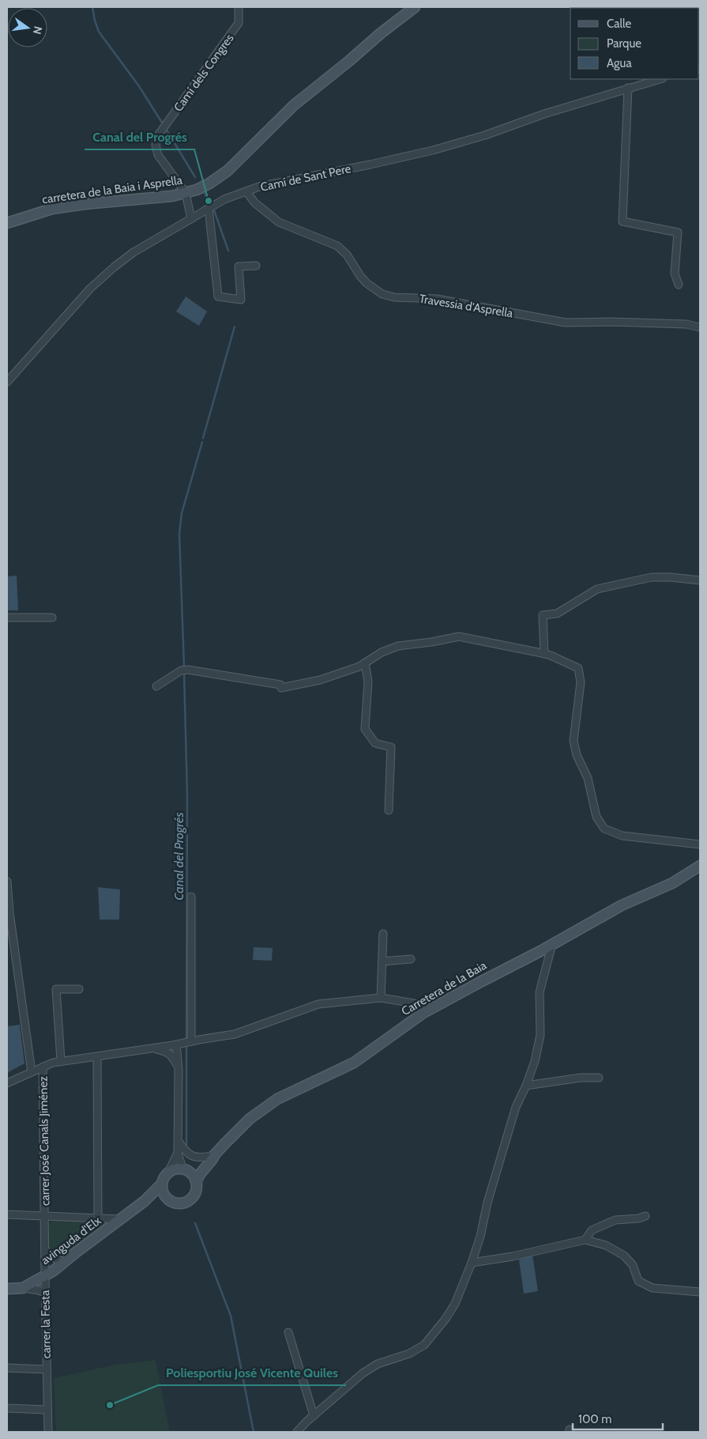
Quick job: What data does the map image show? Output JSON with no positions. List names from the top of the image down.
{
  "streets": {
    "main road": ["carretera de la Baia i Asprella", "Carretera de la Baia", "avinguda d'Elx"],
    "street": [
      "Camí dels Congres",
      "Camí de Sant Pere",
      "Travessia d'Asprella",
      "carrer José Canals Jiménez",
      "carrer la Festa"
    ]
  },
  "crossings": [
    ["Camí dels Congres", "Camí de Sant Pere"],
    ["Camí dels Congres", "carretera de la Baia i Asprella"],
    ["Camí de Sant Pere", "Travessia d'Asprella"],
    ["Carretera de la Baia", "avinguda d'Elx"],
    ["carrer José Canals Jiménez", "carrer la Festa"],
    ["avinguda d'Elx", "carrer la Festa"]
  ],
  "water": ["Canal del Progrés"],
  "places": ["Canal del Progrés", "Poliesportiu José Vicente Quiles"],
  "legend": ["Calle", "Parque", "Agua"],
  "scale_bar": "100 m",
  "north": "right"
}
